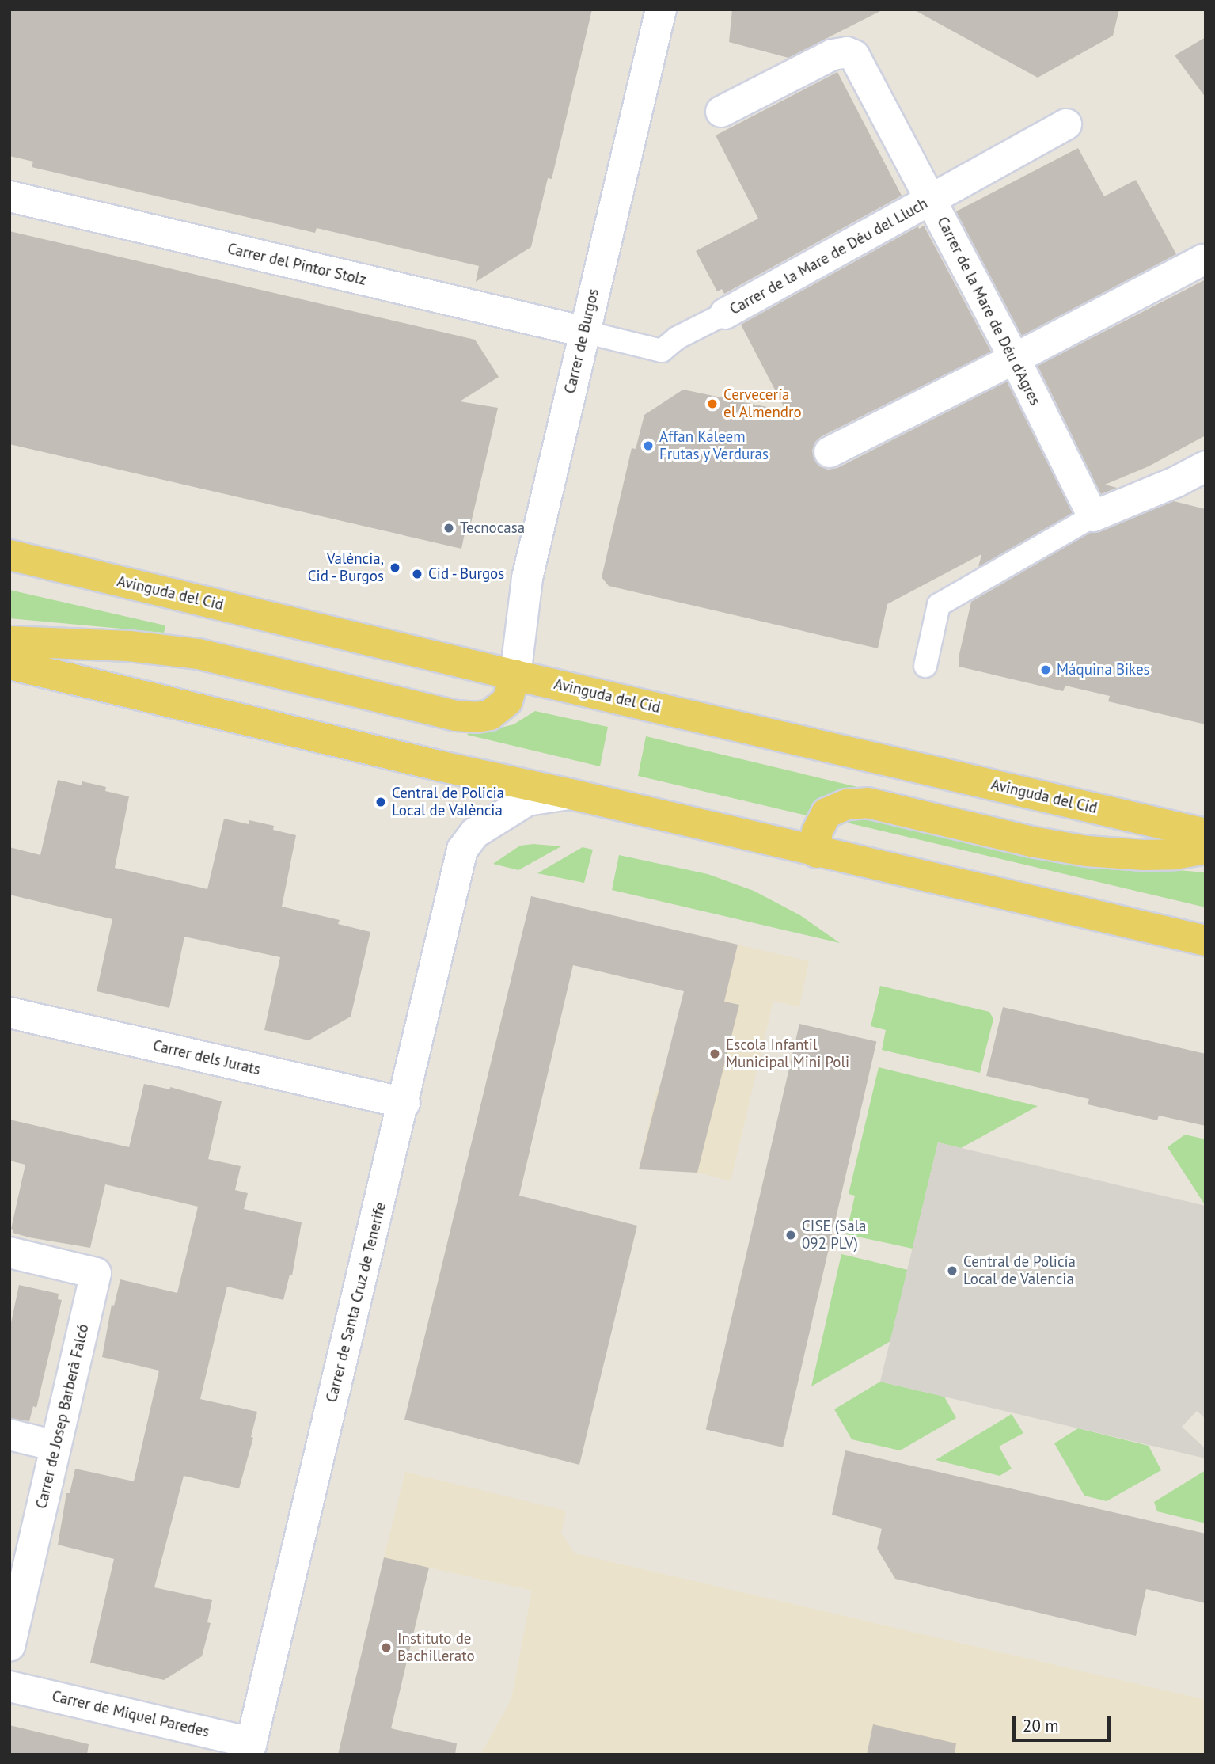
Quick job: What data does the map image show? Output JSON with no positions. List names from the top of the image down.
{
  "streets": {
    "main road": ["Avinguda del Cid"],
    "street": [
      "Carrer de la Mare de Déu del Lluch",
      "Carrer del Pintor Stolz",
      "Carrer de la Mare de Déu d'Agres",
      "Carrer de Burgos",
      "Carrer dels Jurats",
      "Carrer de Santa Cruz de Tenerife",
      "Carrer de Josep Barberà Falcó",
      "Carrer de Miquel Paredes"
    ]
  },
  "crossings": [
    ["Carrer de la Mare de Déu del Lluch", "Carrer del Pintor Stolz"],
    ["Carrer de la Mare de Déu del Lluch", "Carrer de la Mare de Déu d'Agres"],
    ["Carrer de la Mare de Déu del Lluch", "Carrer de Burgos"],
    ["Carrer del Pintor Stolz", "Carrer de Burgos"],
    ["Carrer de Burgos", "Avinguda del Cid"],
    ["Carrer dels Jurats", "Carrer de Santa Cruz de Tenerife"],
    ["Carrer de Santa Cruz de Tenerife", "Carrer de Miquel Paredes"]
  ],
  "places": [
    "Cervecería el Almendro",
    "Affan Kaleem Frutas y Verduras",
    "Tecnocasa",
    "València, Cid - Burgos",
    "Cid - Burgos",
    "Máquina Bikes",
    "Central de Policia Local de València",
    "Escola Infantil Municipal Mini Poli",
    "CISE (Sala 092 PLV)",
    "Central de Policía Local de Valencia",
    "Instituto de Bachillerato"
  ],
  "scale_bar": "20 m"
}
